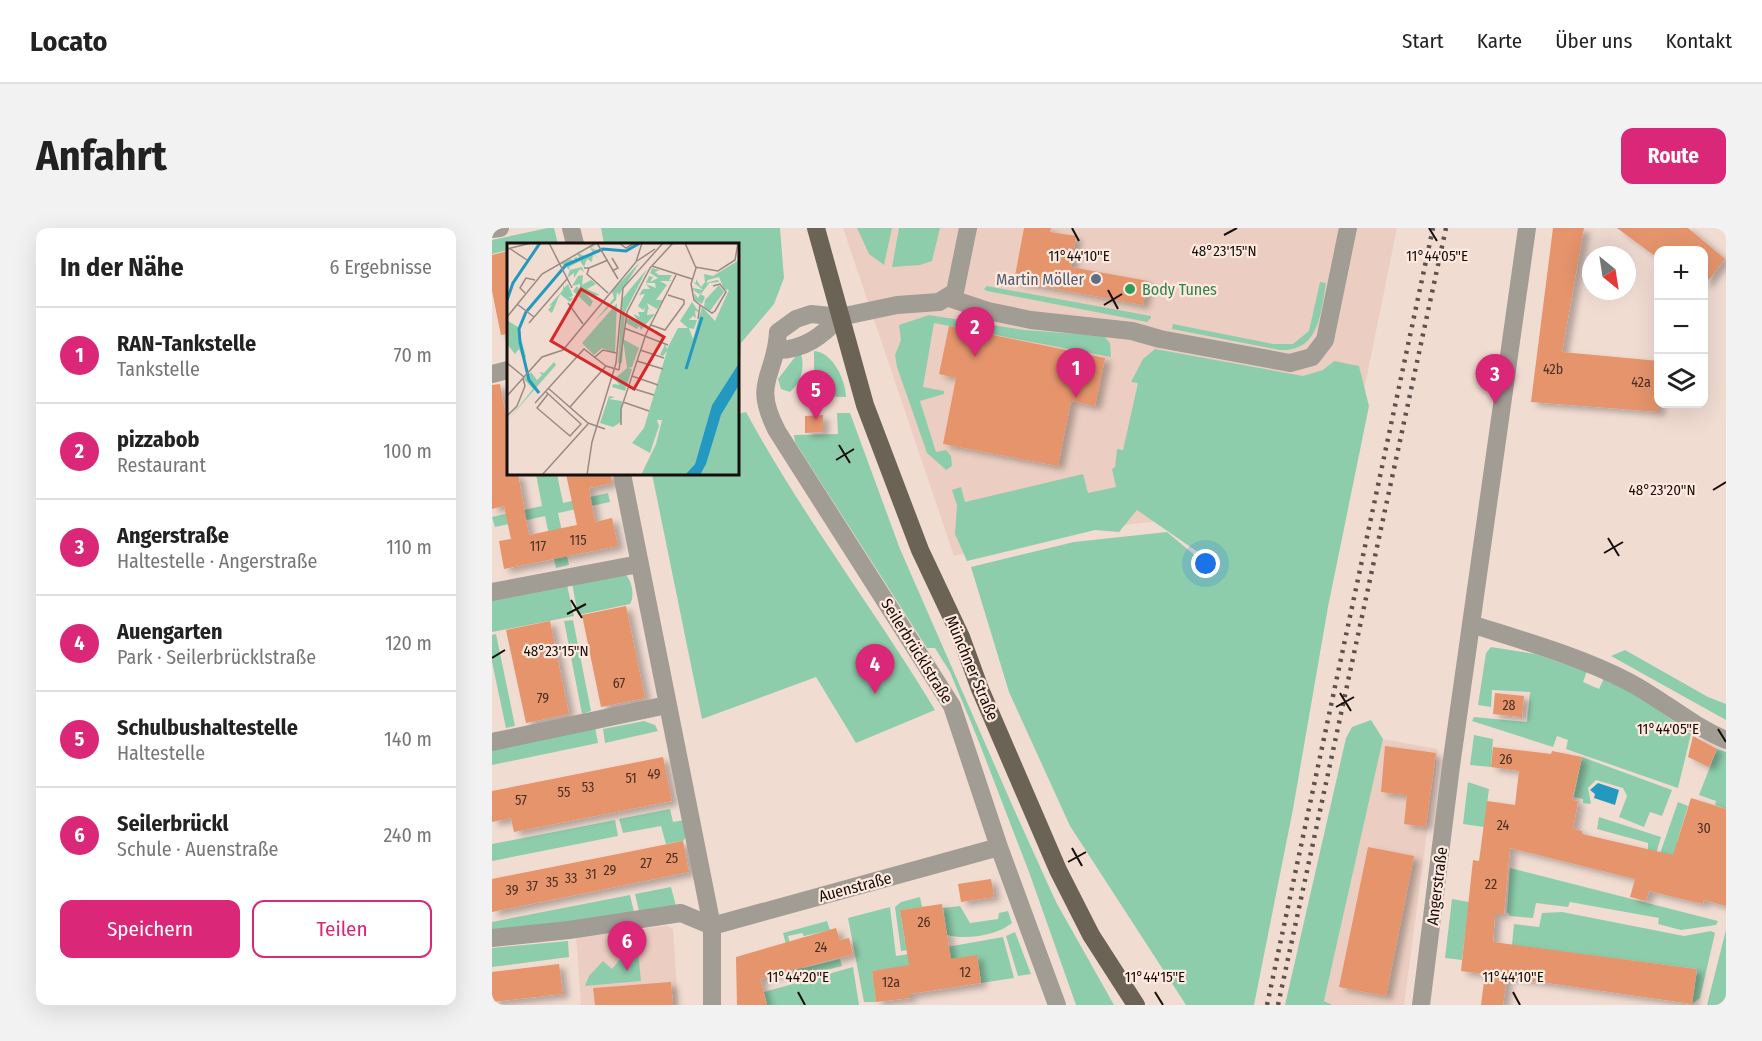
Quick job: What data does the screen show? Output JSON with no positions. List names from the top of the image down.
{
  "streets": {
    "main road": ["Münchner Straße"],
    "street": ["Seilerbrücklstraße", "Angerstraße", "Auenstraße"]
  },
  "crossings": [
    ["Seilerbrücklstraße", "Münchner Straße"],
    ["Seilerbrücklstraße", "Auenstraße"]
  ],
  "places": ["Martin Möller", "Body Tunes"],
  "house_numbers": [
    "42b",
    "42a",
    "115",
    "117",
    "67",
    "79",
    "28",
    "26",
    "49",
    "51",
    "53",
    "55",
    "57",
    "24",
    "30",
    "25",
    "27",
    "29",
    "31",
    "33",
    "35",
    "22",
    "37",
    "39",
    "26",
    "24",
    "12",
    "12a"
  ],
  "north": "bottom right",
  "page": {
    "header": "Locato",
    "nav": [
      "Start",
      "Karte",
      "Über uns",
      "Kontakt"
    ],
    "buttons": [
      "Route",
      ["Speichern", "Teilen"]
    ],
    "title": "Anfahrt",
    "heading": ["In der Nähe", "6 Ergebnisse"],
    "map_buttons": ["+", "−"],
    "list": [
      {
        "mark": "1",
        "name": "RAN-Tankstelle",
        "note": "Tankstelle",
        "value": "70 m"
      },
      {
        "mark": "2",
        "name": "pizzabob",
        "note": "Restaurant",
        "value": "100 m"
      },
      {
        "mark": "3",
        "name": "Angerstraße",
        "note": "Haltestelle · Angerstraße",
        "value": "110 m"
      },
      {
        "mark": "4",
        "name": "Auengarten",
        "note": "Park · Seilerbrücklstraße",
        "value": "120 m"
      },
      {
        "mark": "5",
        "name": "Schulbushaltestelle",
        "note": "Haltestelle",
        "value": "140 m"
      },
      {
        "mark": "6",
        "name": "Seilerbrückl",
        "note": "Schule · Auenstraße",
        "value": "240 m"
      }
    ],
    "pins": [
      "2",
      "1",
      "3",
      "5",
      "4",
      "6"
    ]
  },
  "coordinates": [
    "48°23'15\"N",
    "11°44'10\"E",
    "11°44'05\"E",
    "48°23'20\"N",
    "11°44'20\"E",
    "11°44'15\"E"
  ]
}
